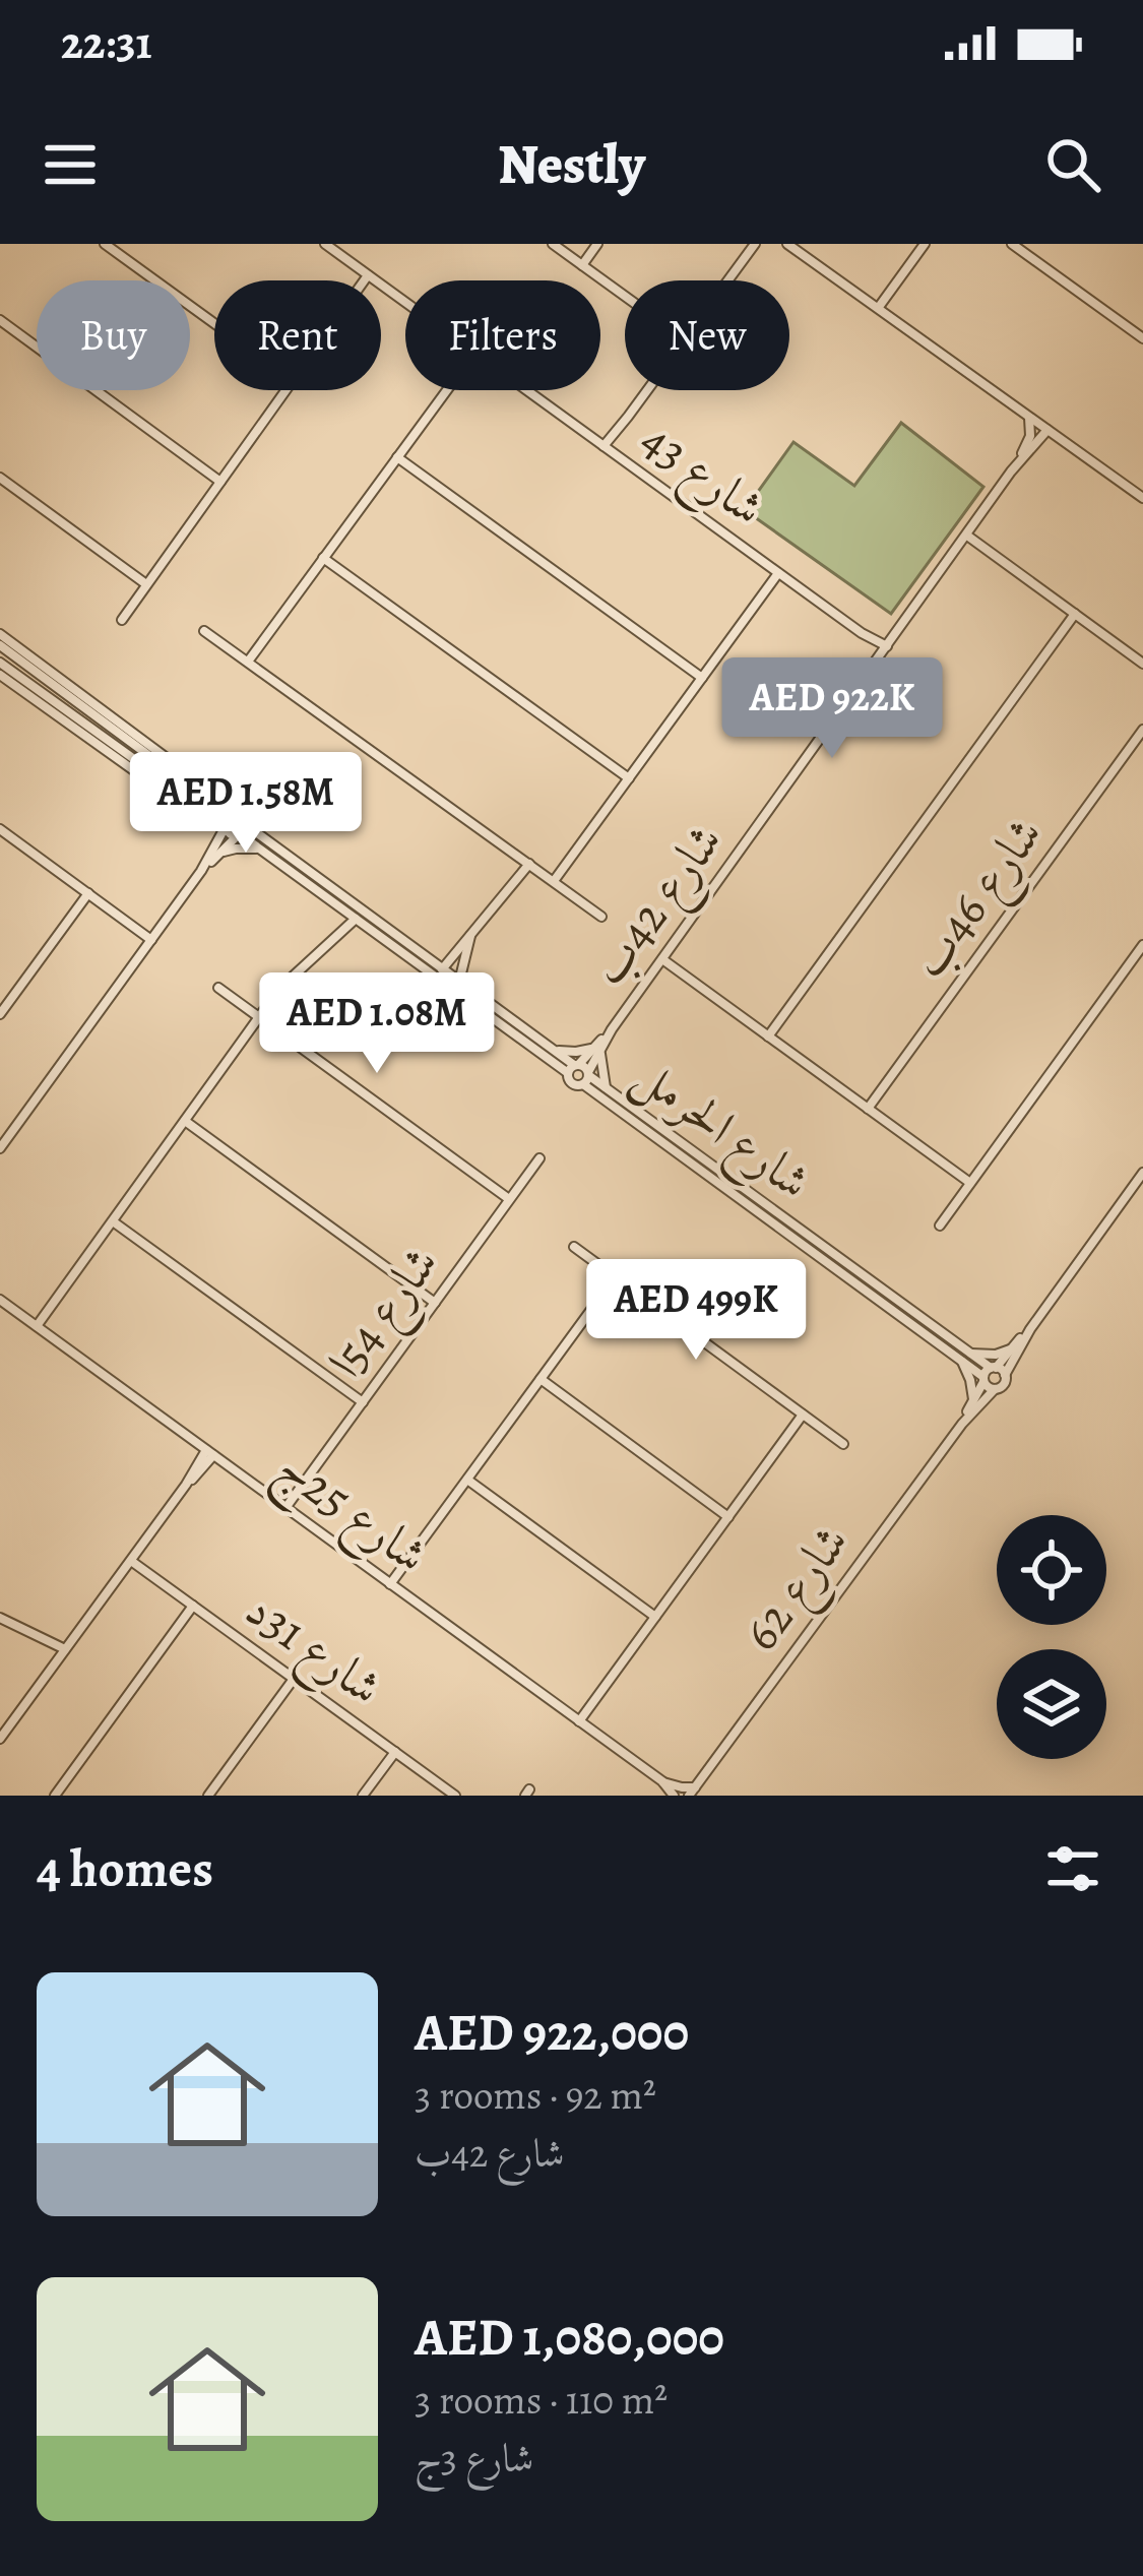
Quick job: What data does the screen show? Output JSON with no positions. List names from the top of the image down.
{
  "streets": {
    "street": [
      "شارع 43",
      "شارع 46ب",
      "شارع 42ب",
      "شارع الحرمل",
      "شارع 54ا",
      "شارع 25ج",
      "شارع 62",
      "شارع 31د"
    ]
  },
  "crossings": [
    ["شارع 43", "شارع 42ب"],
    ["شارع 42ب", "شارع الحرمل"],
    ["شارع الحرمل", "شارع 62"],
    ["شارع 54ا", "شارع 25ج"],
    ["شارع 25ج", "شارع 62"]
  ],
  "page": {
    "status": "22:31",
    "header": "Nestly",
    "chip": [
      "Buy",
      "Rent",
      "Filters",
      "New"
    ],
    "price": [
      "AED 922K",
      "AED 1.58M",
      "AED 1.08M",
      "AED 499K"
    ],
    "heading": "4 homes",
    "list": [
      {
        "name": "AED 922,000",
        "note": "3 rooms · 92 m² · شارع 42ب"
      },
      {
        "name": "AED 1,080,000",
        "note": "3 rooms · 110 m² · شارع 3ج"
      }
    ]
  }
}
